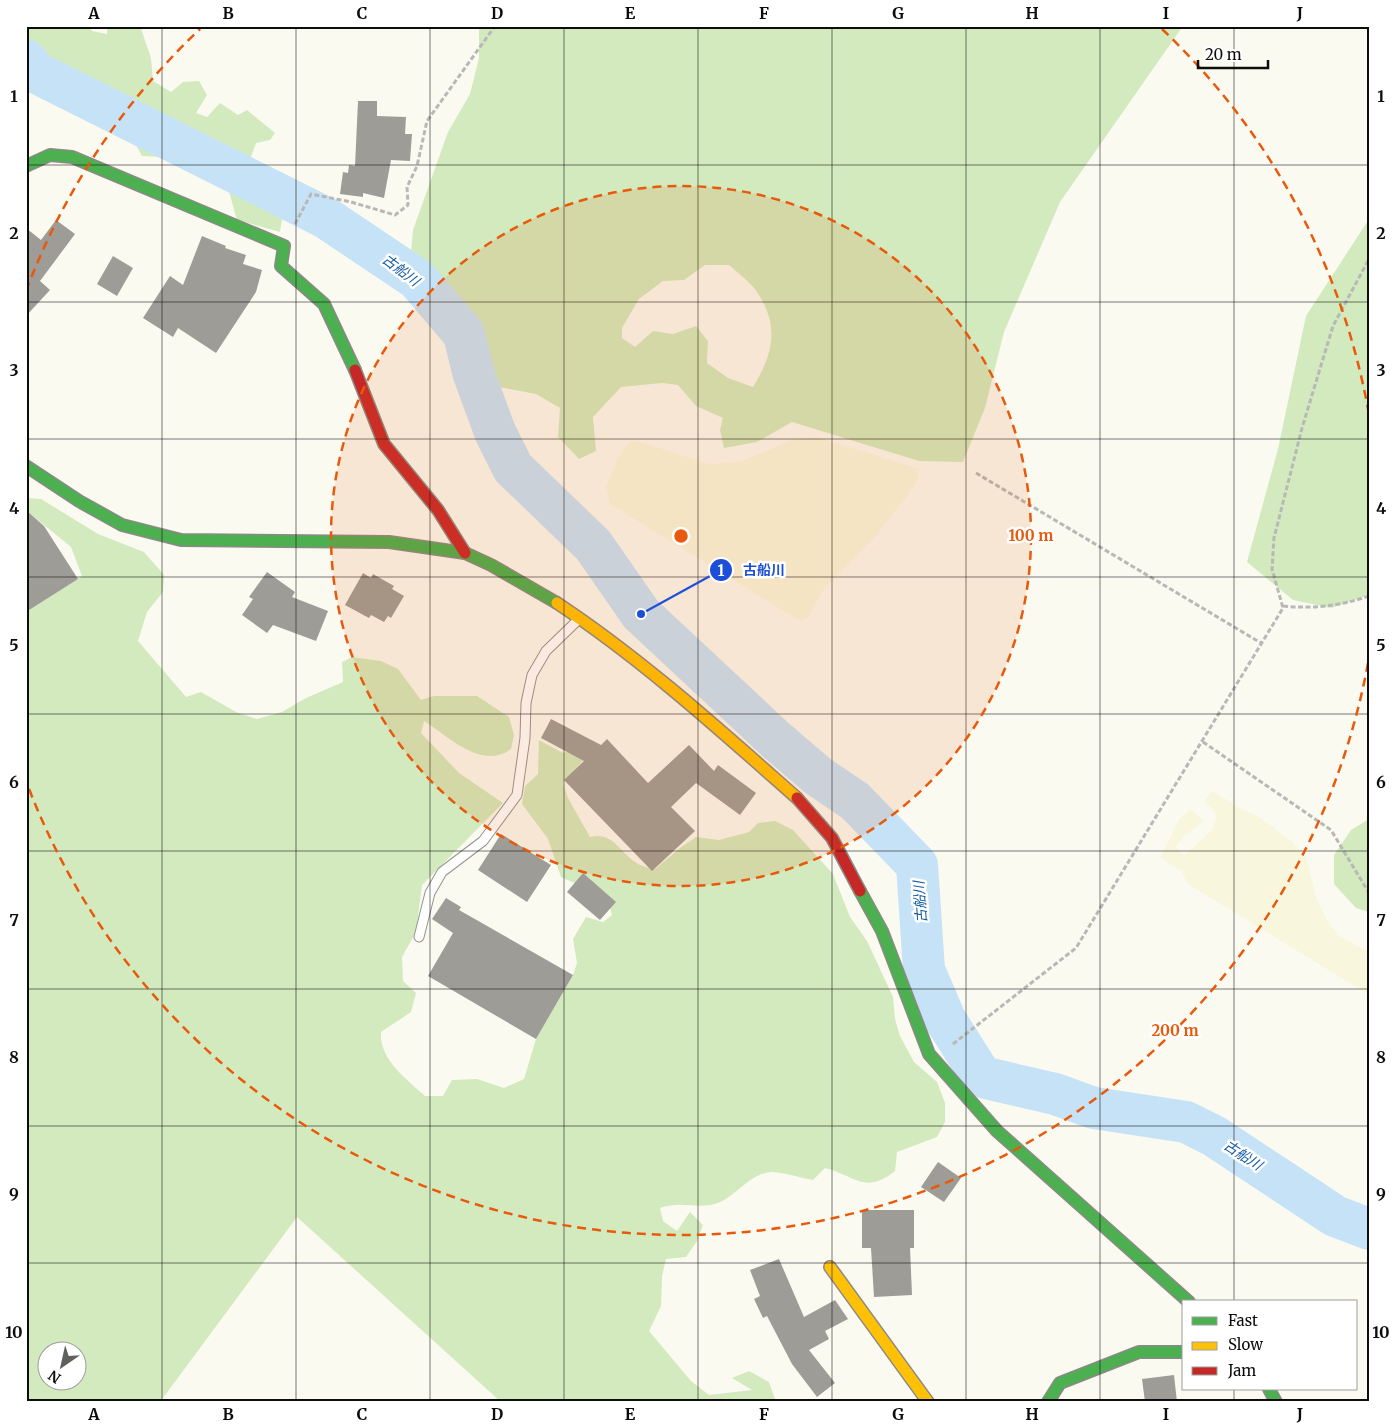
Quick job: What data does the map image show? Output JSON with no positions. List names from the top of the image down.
{
  "water": ["古船川"],
  "places": ["古船川"],
  "legend": ["Fast", "Slow", "Jam"],
  "scale_bar": "20 m",
  "north": "bottom left",
  "grid": {
    "columns": [
      "A",
      "B",
      "C",
      "D",
      "E",
      "F",
      "G",
      "H",
      "I",
      "J"
    ],
    "rows": [
      "1",
      "2",
      "3",
      "4",
      "5",
      "6",
      "7",
      "8",
      "9",
      "10"
    ]
  },
  "rings": ["100 m", "200 m"]
}
